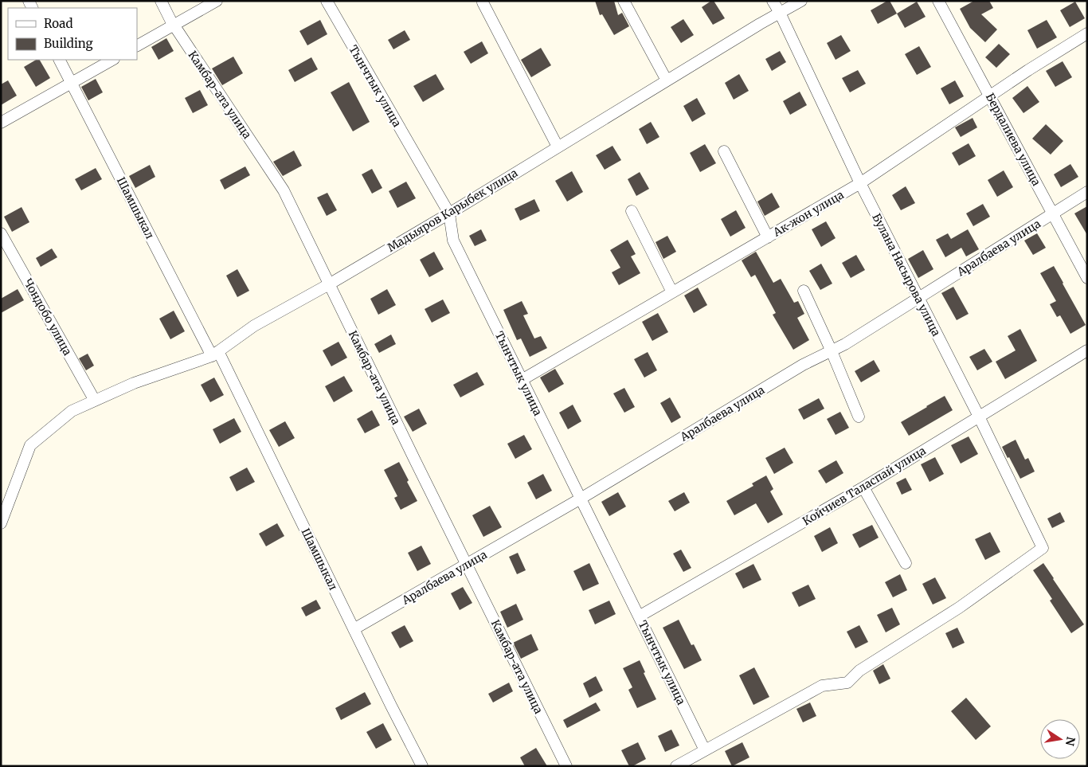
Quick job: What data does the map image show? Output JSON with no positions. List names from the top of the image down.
{
  "streets": {
    "street": [
      "Тынчтык улица",
      "Камбар-ата улица",
      "Бердалиева улица",
      "Шамшыкал",
      "Мадыяров Карыбек улица",
      "Ак-жон улица",
      "Аралбаева улица",
      "Булана Насырова улица",
      "Чондобо улица",
      "Койчиев Таласпай улица"
    ]
  },
  "crossings": [
    ["Тынчтык улица", "Мадыяров Карыбек улица"],
    ["Тынчтык улица", "Ак-жон улица"],
    ["Тынчтык улица", "Аралбаева улица"],
    ["Тынчтык улица", "Булана Насырова улица"],
    ["Тынчтык улица", "Койчиев Таласпай улица"],
    ["Камбар-ата улица", "Мадыяров Карыбек улица"],
    ["Камбар-ата улица", "Аралбаева улица"],
    ["Бердалиева улица", "Ак-жон улица"],
    ["Бердалиева улица", "Аралбаева улица"],
    ["Шамшыкал", "Мадыяров Карыбек улица"],
    ["Шамшыкал", "Аралбаева улица"],
    ["Мадыяров Карыбек улица", "Булана Насырова улица"],
    ["Мадыяров Карыбек улица", "Чондобо улица"],
    ["Ак-жон улица", "Булана Насырова улица"],
    ["Аралбаева улица", "Булана Насырова улица"],
    ["Булана Насырова улица", "Койчиев Таласпай улица"]
  ],
  "legend": ["Road", "Building"],
  "north": "right"
}
